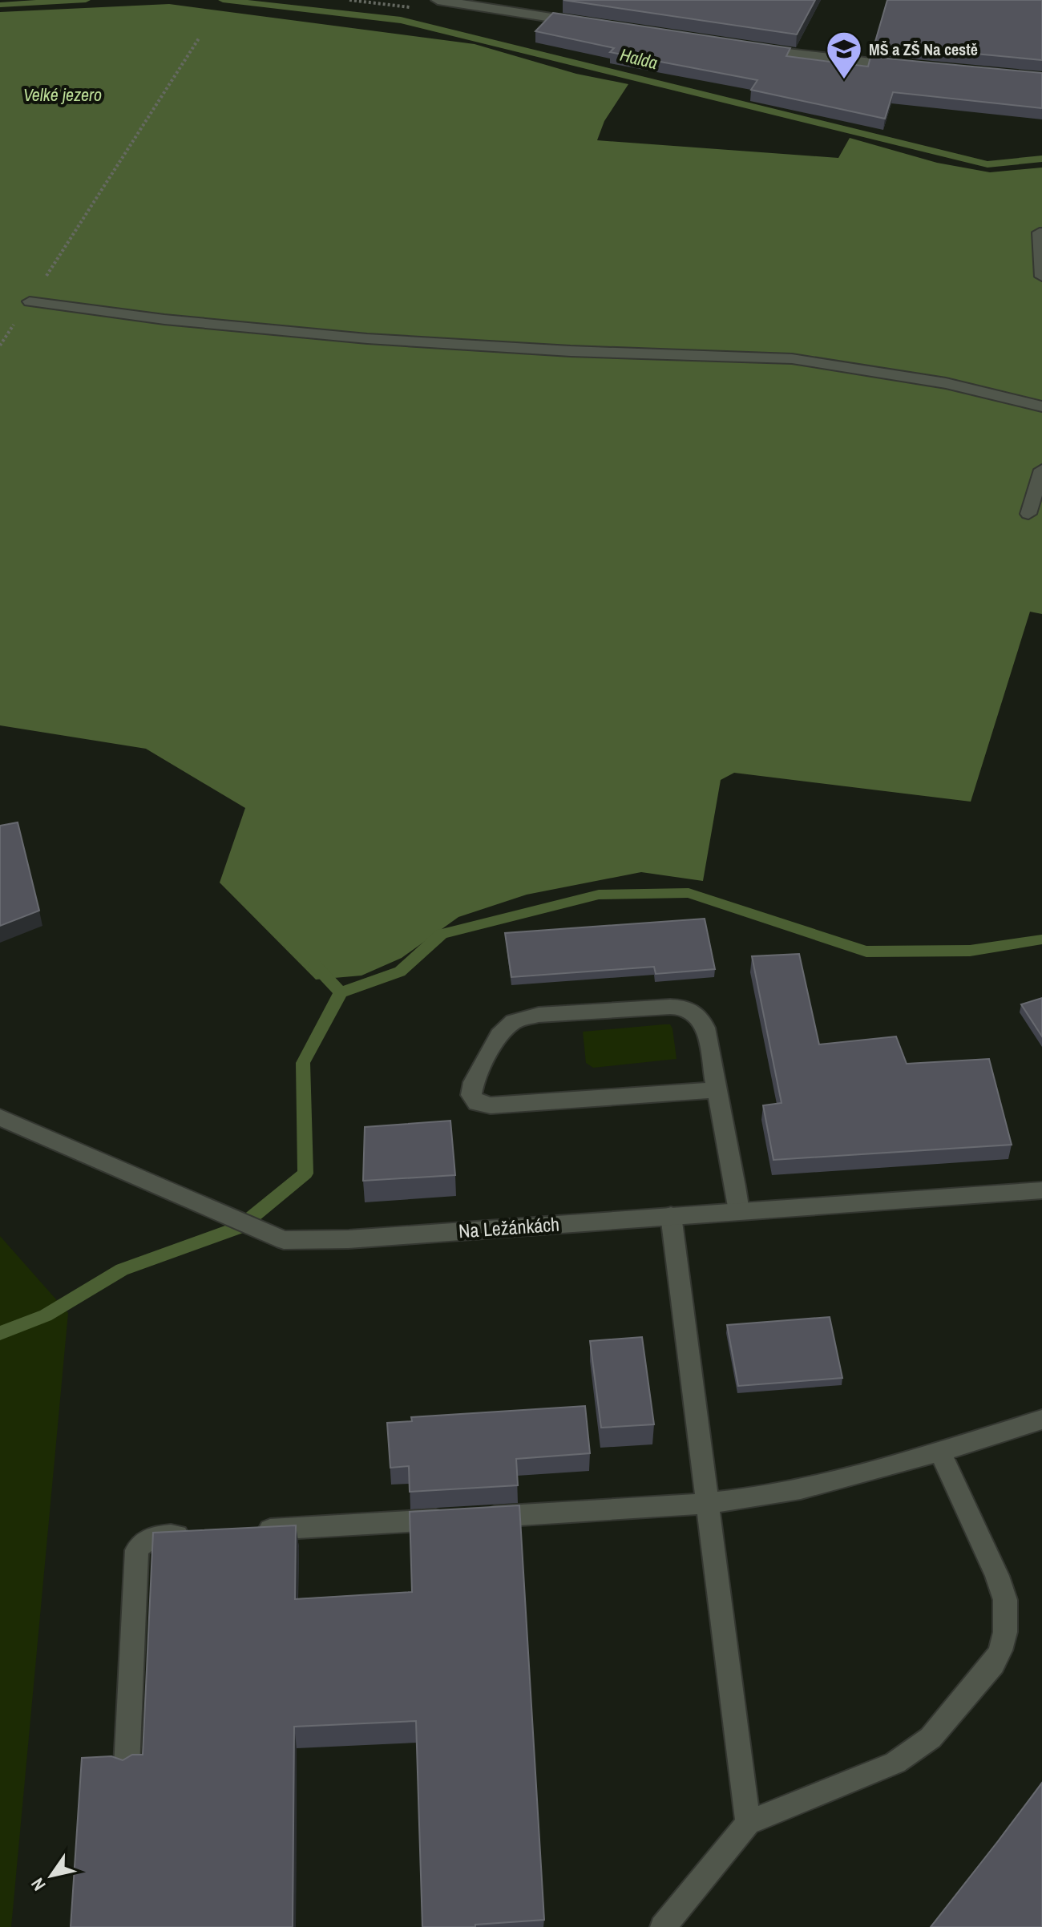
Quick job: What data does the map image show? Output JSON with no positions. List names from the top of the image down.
{
  "streets": {
    "street": ["Na Ležánkách"]
  },
  "water": ["Halda", "Velké jezero"],
  "places": {
    "school or university": ["MŠ a ZŠ Na cestě"]
  },
  "north": "bottom left"
}
